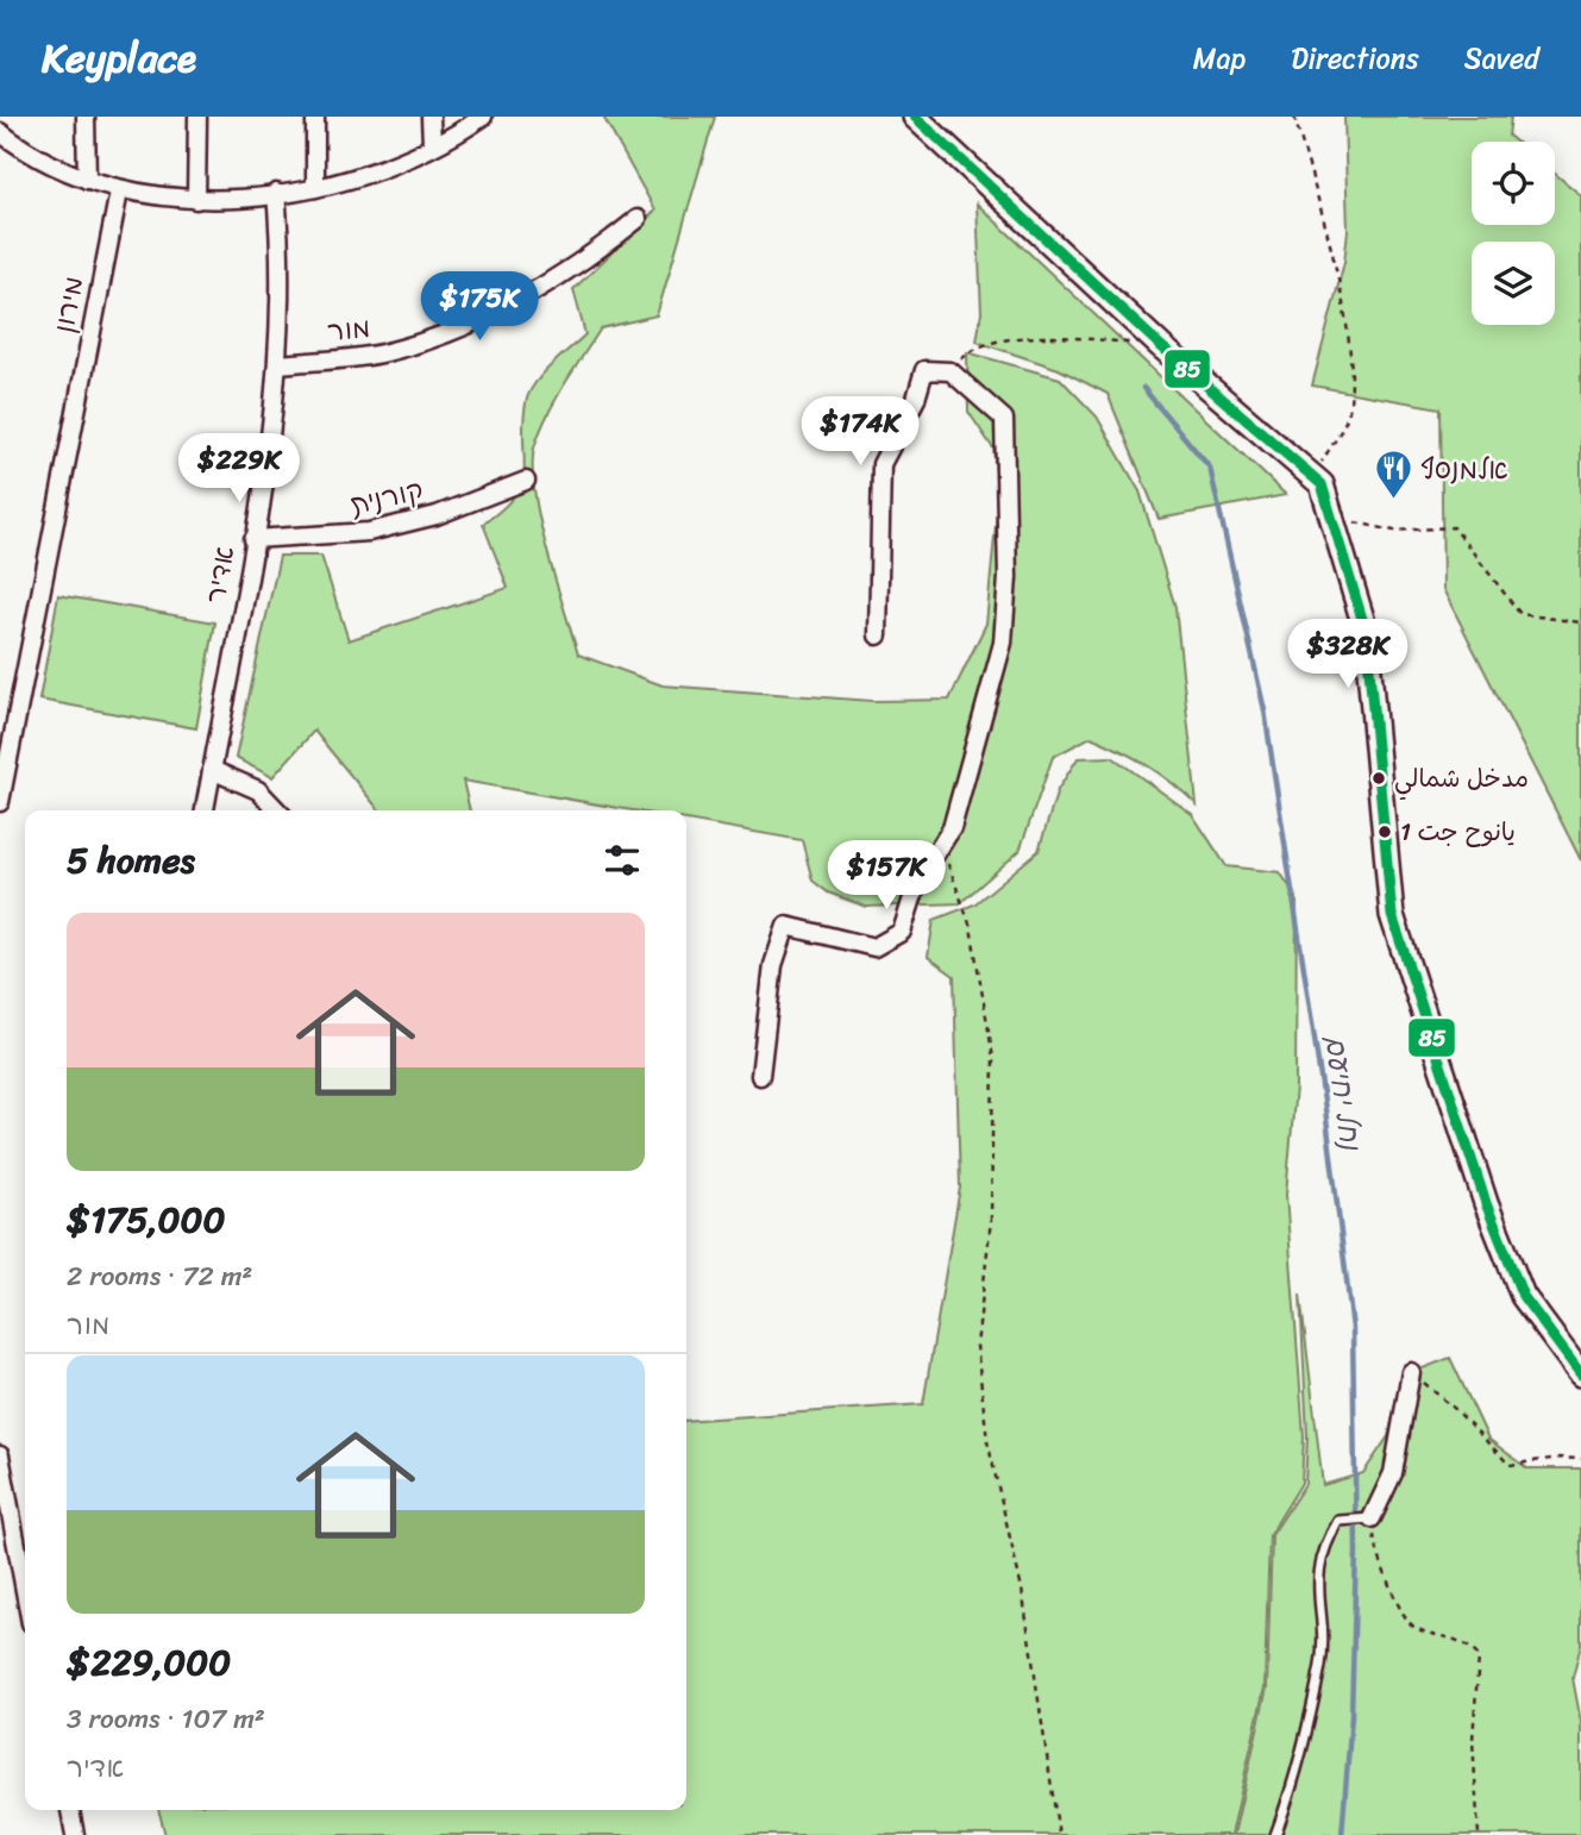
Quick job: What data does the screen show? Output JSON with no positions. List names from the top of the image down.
{
  "streets": {
    "street": [
      "מירון",
      "מור",
      "קורנית",
      "אדיר"
    ]
  },
  "crossings": [
    ["מור", "אדיר"],
    ["קורנית", "אדיר"]
  ],
  "water": ["נחל יחיעם"],
  "places": {
    "restaurant": ["אלמנסף"],
    "other": ["مدخل شمالي", "يانوح جت 1"]
  },
  "lines": ["transit line 85"],
  "page": {
    "header": "Keyplace",
    "nav": ["Map", "Directions", "Saved"],
    "price": [
      "$175K",
      "$174K",
      "$229K",
      "$328K",
      "$157K"
    ],
    "heading": "5 homes",
    "list": [
      {
        "name": "$175,000",
        "note": "2 rooms · 72 m² · מור"
      },
      {
        "name": "$229,000",
        "note": "3 rooms · 107 m² · אדיר"
      }
    ]
  }
}
